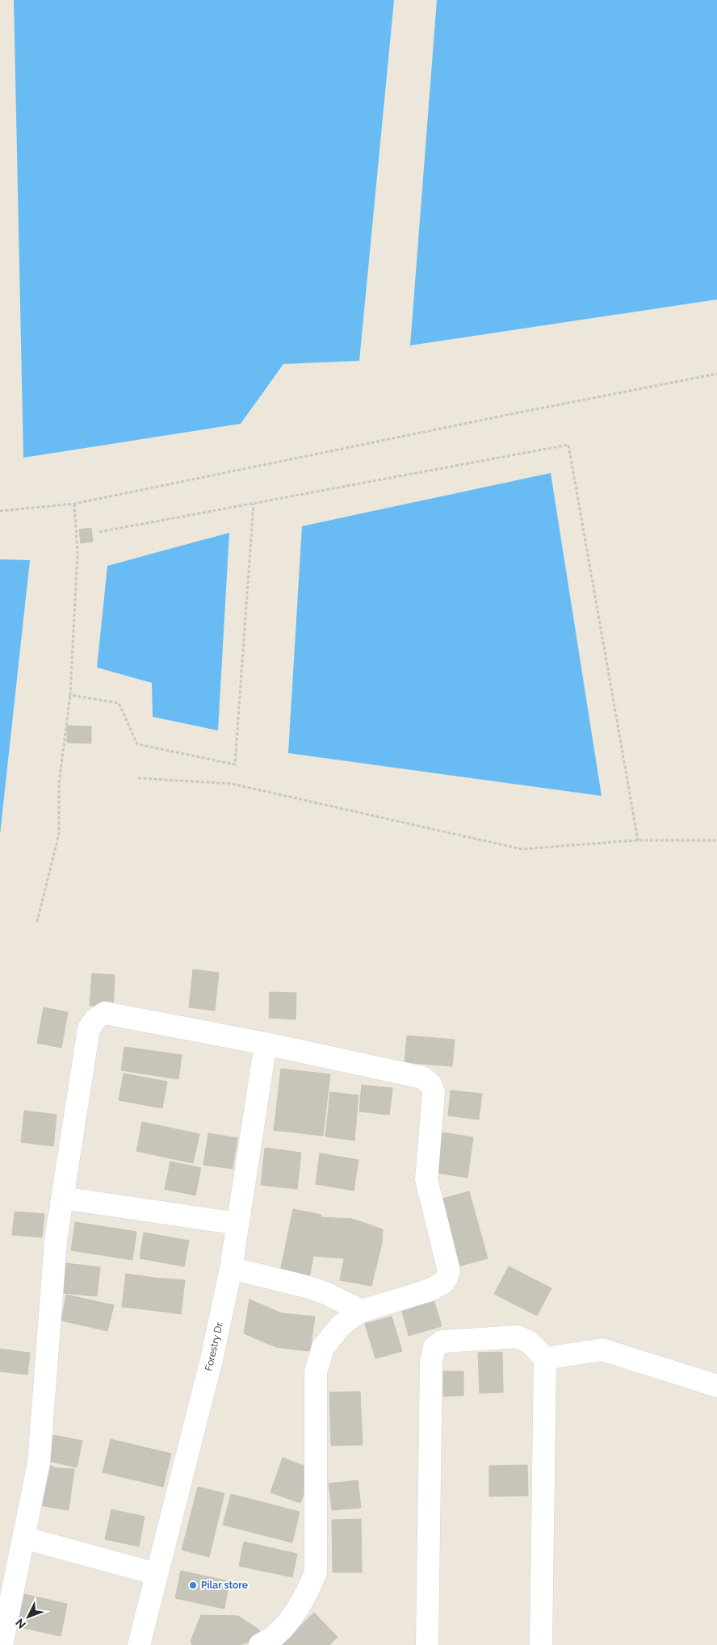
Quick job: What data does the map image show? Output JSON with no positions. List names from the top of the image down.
{
  "streets": {
    "street": ["Forestry Dr."]
  },
  "places": ["Pilar store"],
  "north": "bottom left"
}
